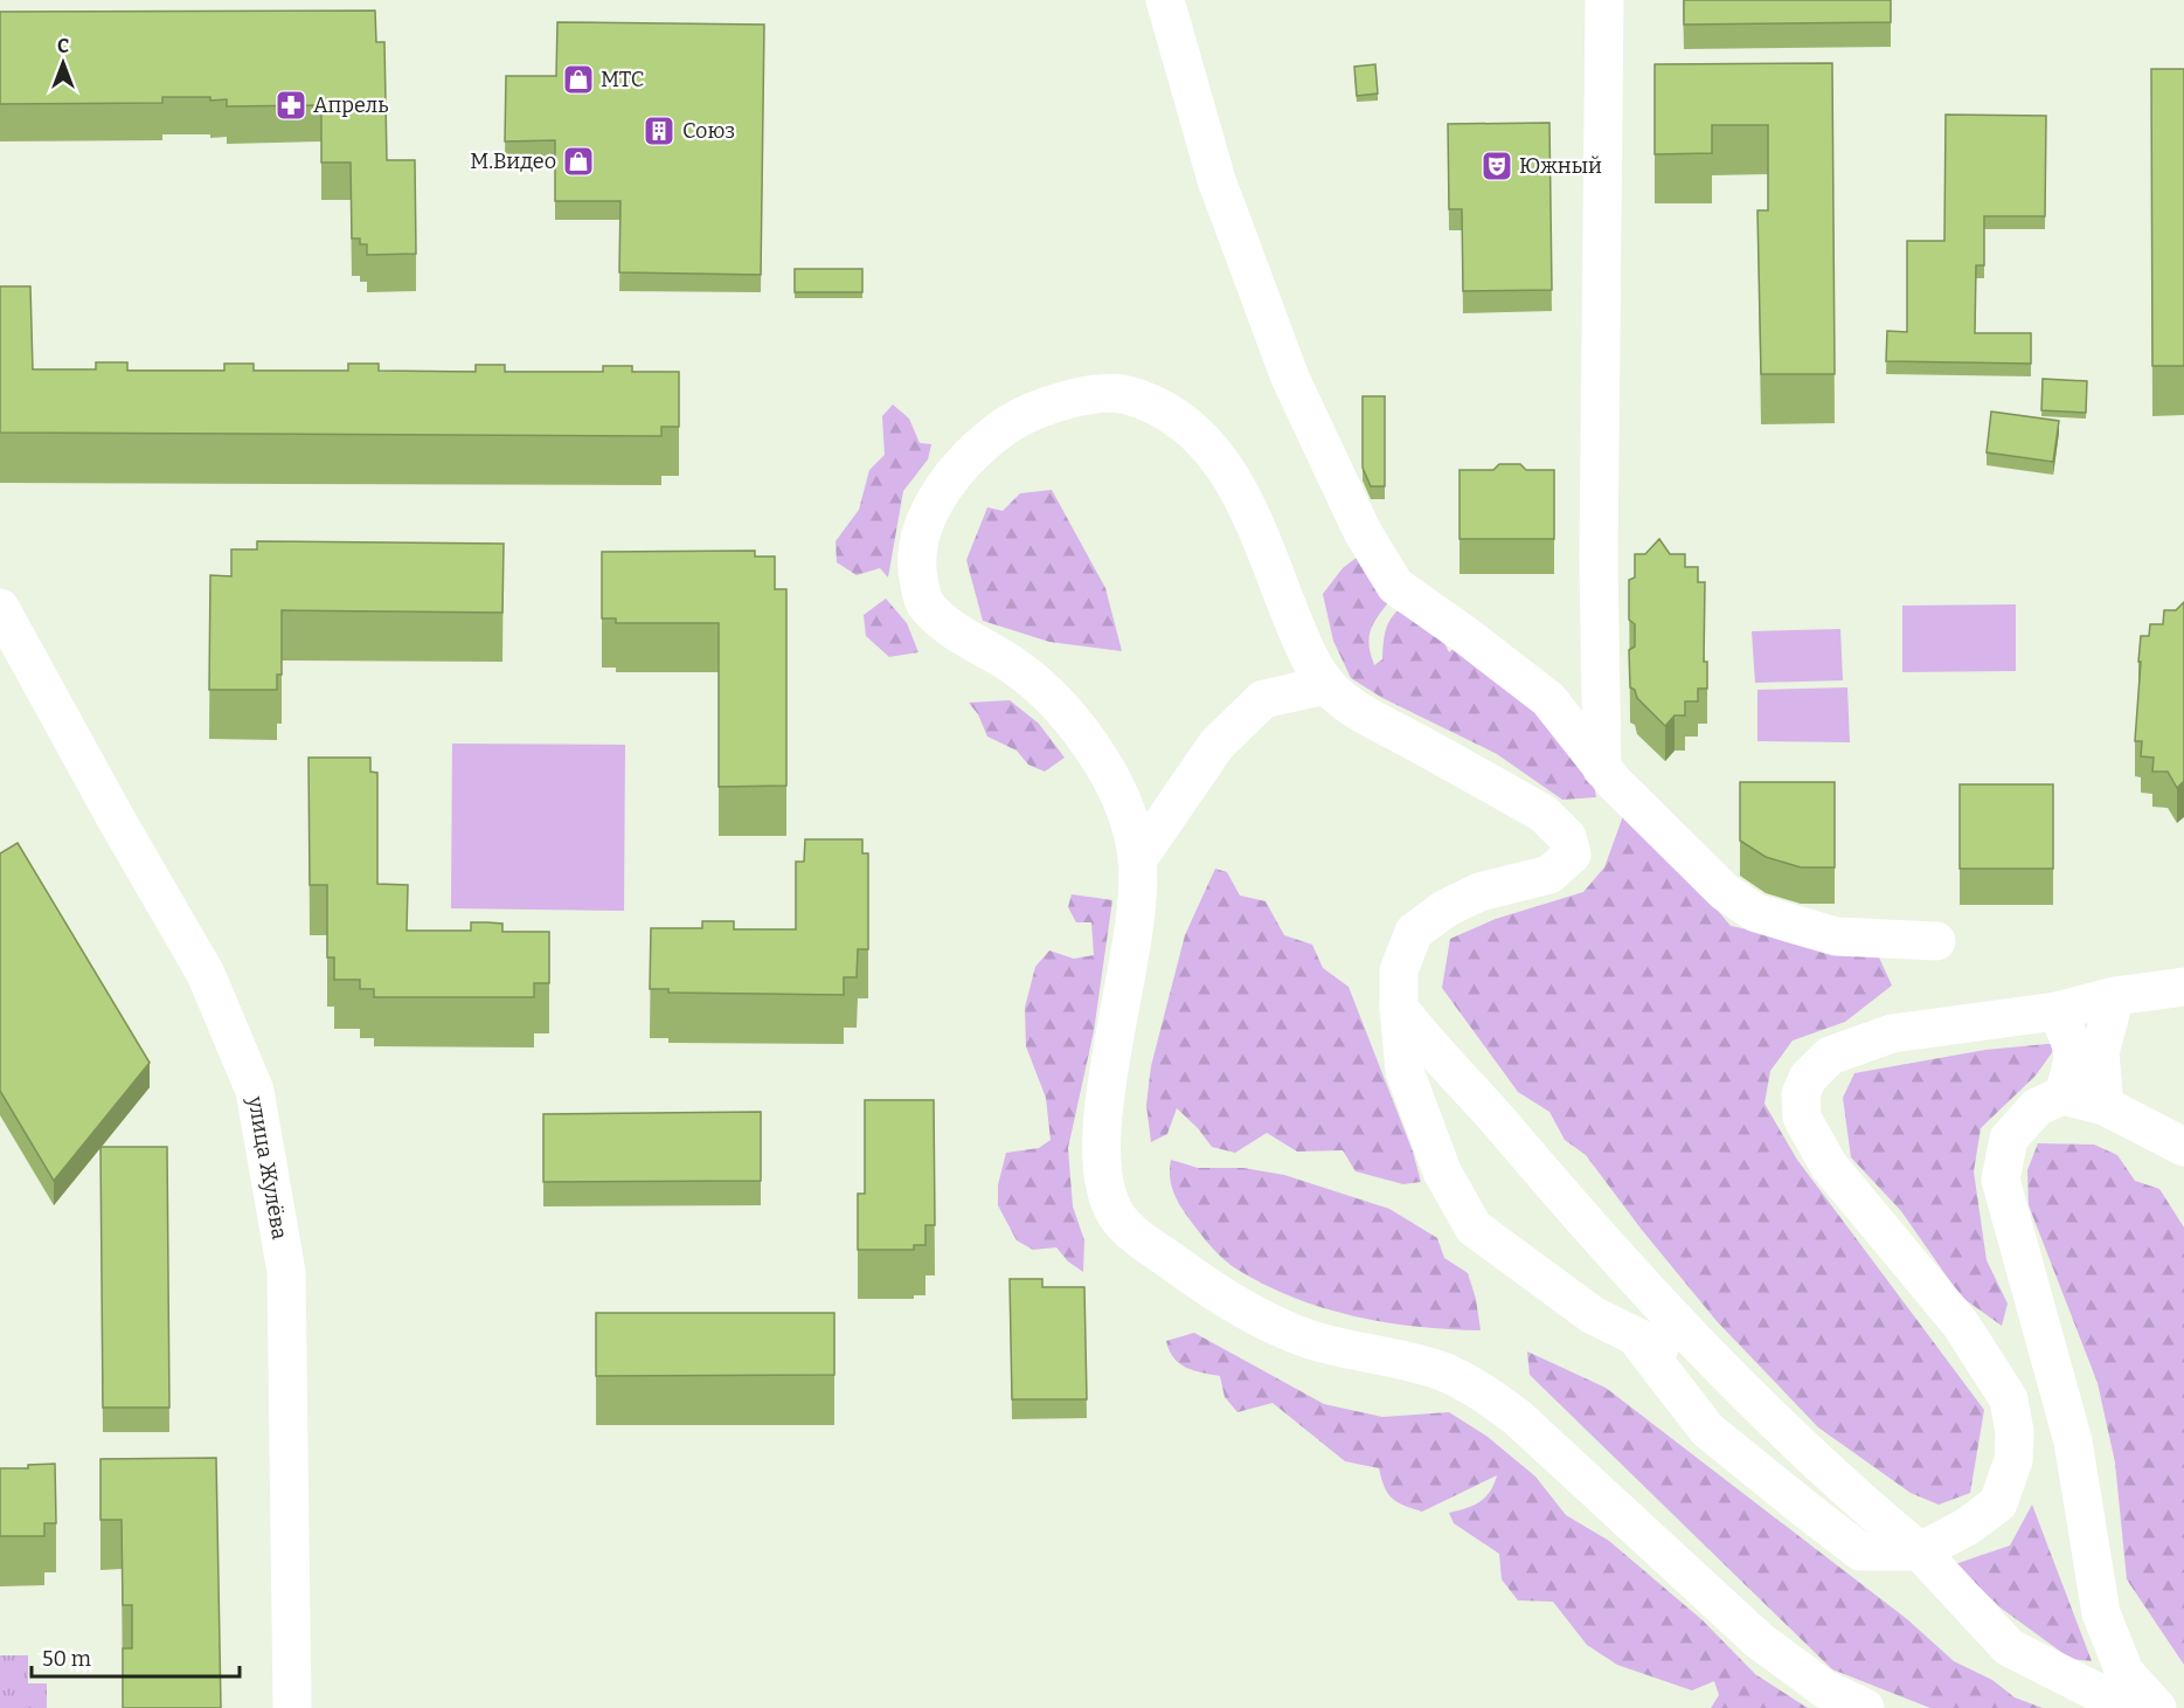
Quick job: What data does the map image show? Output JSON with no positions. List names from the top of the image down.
{
  "streets": {
    "street": ["улица Жулёва"]
  },
  "places": {
    "shop": ["МТС", "М.Видео"],
    "pharmacy": ["Апрель"],
    "building": ["Союз"],
    "theatre": ["Южный"]
  },
  "scale_bar": "50 m",
  "north": "top"
}
